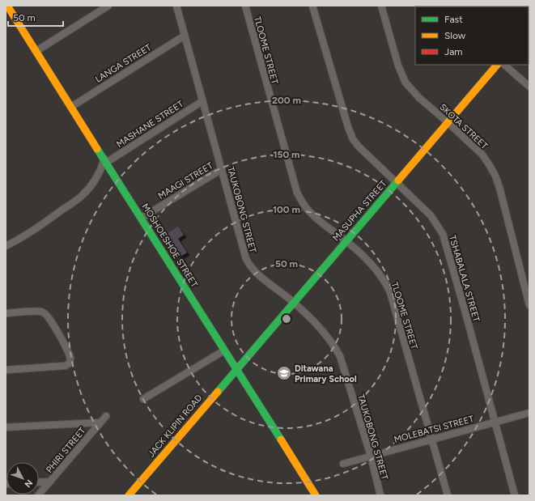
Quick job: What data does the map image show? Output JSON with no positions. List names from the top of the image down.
{
  "streets": {
    "street": [
      "TLOOME STREET",
      "LANGA STREET",
      "MASHANE STREET",
      "SKOTA STREET",
      "MAAGI STREET",
      "TAUKOBONG STREET",
      "MASUPHA STREET",
      "MOSHOESHOE STREET",
      "TSHABALALA STREET",
      "JACK KLIPIN ROAD",
      "MOLEBATSI STREET",
      "PHIRI STREET"
    ]
  },
  "crossings": [
    ["TLOOME STREET", "MASUPHA STREET"],
    ["TLOOME STREET", "MOLEBATSI STREET"],
    ["LANGA STREET", "TAUKOBONG STREET"],
    ["LANGA STREET", "MOSHOESHOE STREET"],
    ["MASHANE STREET", "TAUKOBONG STREET"],
    ["MASHANE STREET", "MOSHOESHOE STREET"],
    ["SKOTA STREET", "MASUPHA STREET"],
    ["MAAGI STREET", "TAUKOBONG STREET"],
    ["MAAGI STREET", "MOSHOESHOE STREET"],
    ["TAUKOBONG STREET", "MASUPHA STREET"],
    ["TAUKOBONG STREET", "MOLEBATSI STREET"],
    ["MASUPHA STREET", "MOSHOESHOE STREET"],
    ["MASUPHA STREET", "TSHABALALA STREET"],
    ["MASUPHA STREET", "JACK KLIPIN ROAD"],
    ["MOSHOESHOE STREET", "JACK KLIPIN ROAD"],
    ["TSHABALALA STREET", "MOLEBATSI STREET"]
  ],
  "places": {
    "school or university": ["Ditawana Primary School"]
  },
  "legend": ["Fast", "Slow", "Jam"],
  "scale_bar": "50 m",
  "north": "bottom right",
  "rings": [
    "200 m",
    "150 m",
    "100 m",
    "50 m"
  ]
}
